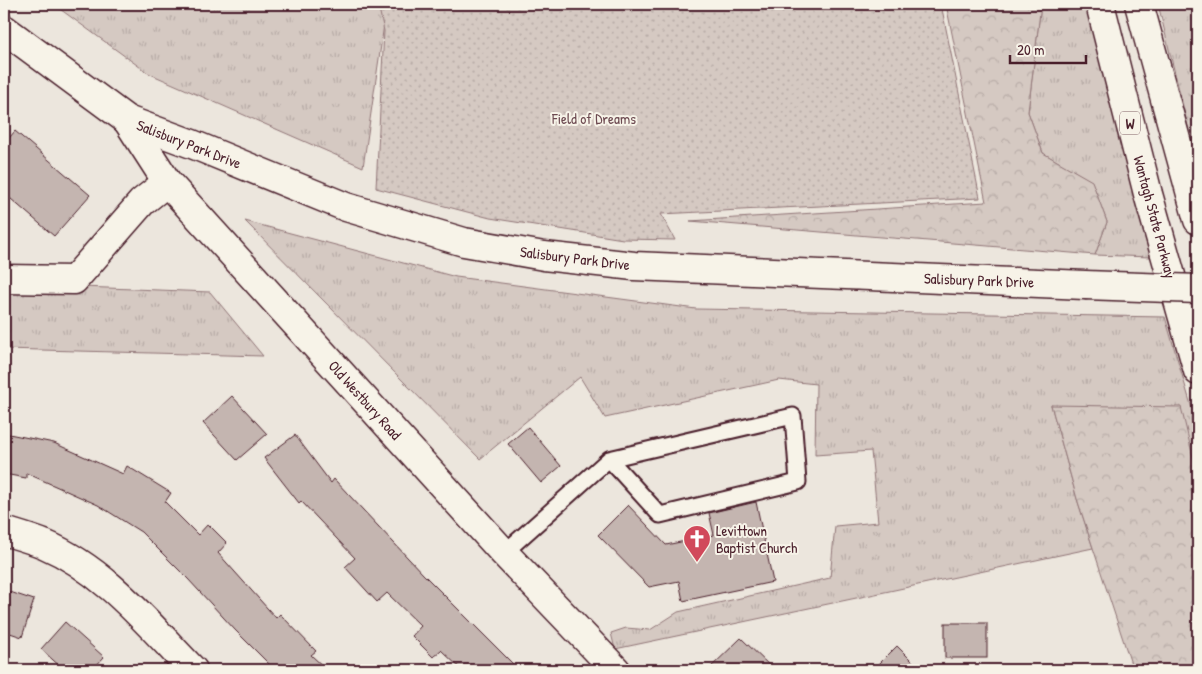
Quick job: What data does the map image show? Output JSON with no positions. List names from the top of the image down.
{
  "streets": {
    "main road": [
      "W",
      "Salisbury Park Drive",
      "Wantagh State Parkway",
      "Old Westbury Road"
    ]
  },
  "crossings": [
    ["Salisbury Park Drive", "Old Westbury Road"]
  ],
  "parks": ["Field of Dreams"],
  "places": {
    "church": ["Levittown Baptist Church"]
  },
  "scale_bar": "20 m"
}
